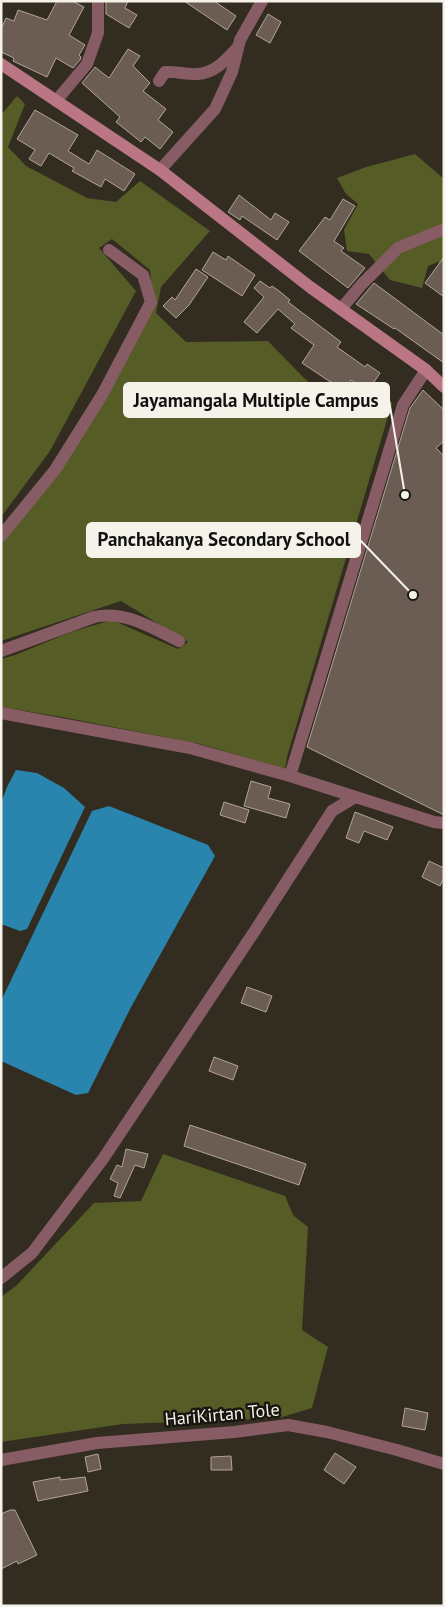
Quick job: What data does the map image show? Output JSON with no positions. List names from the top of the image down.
{
  "streets": {
    "street": ["HariKirtan Tole"]
  },
  "places": ["Jayamangala Multiple Campus", "Panchakanya Secondary School"]
}
